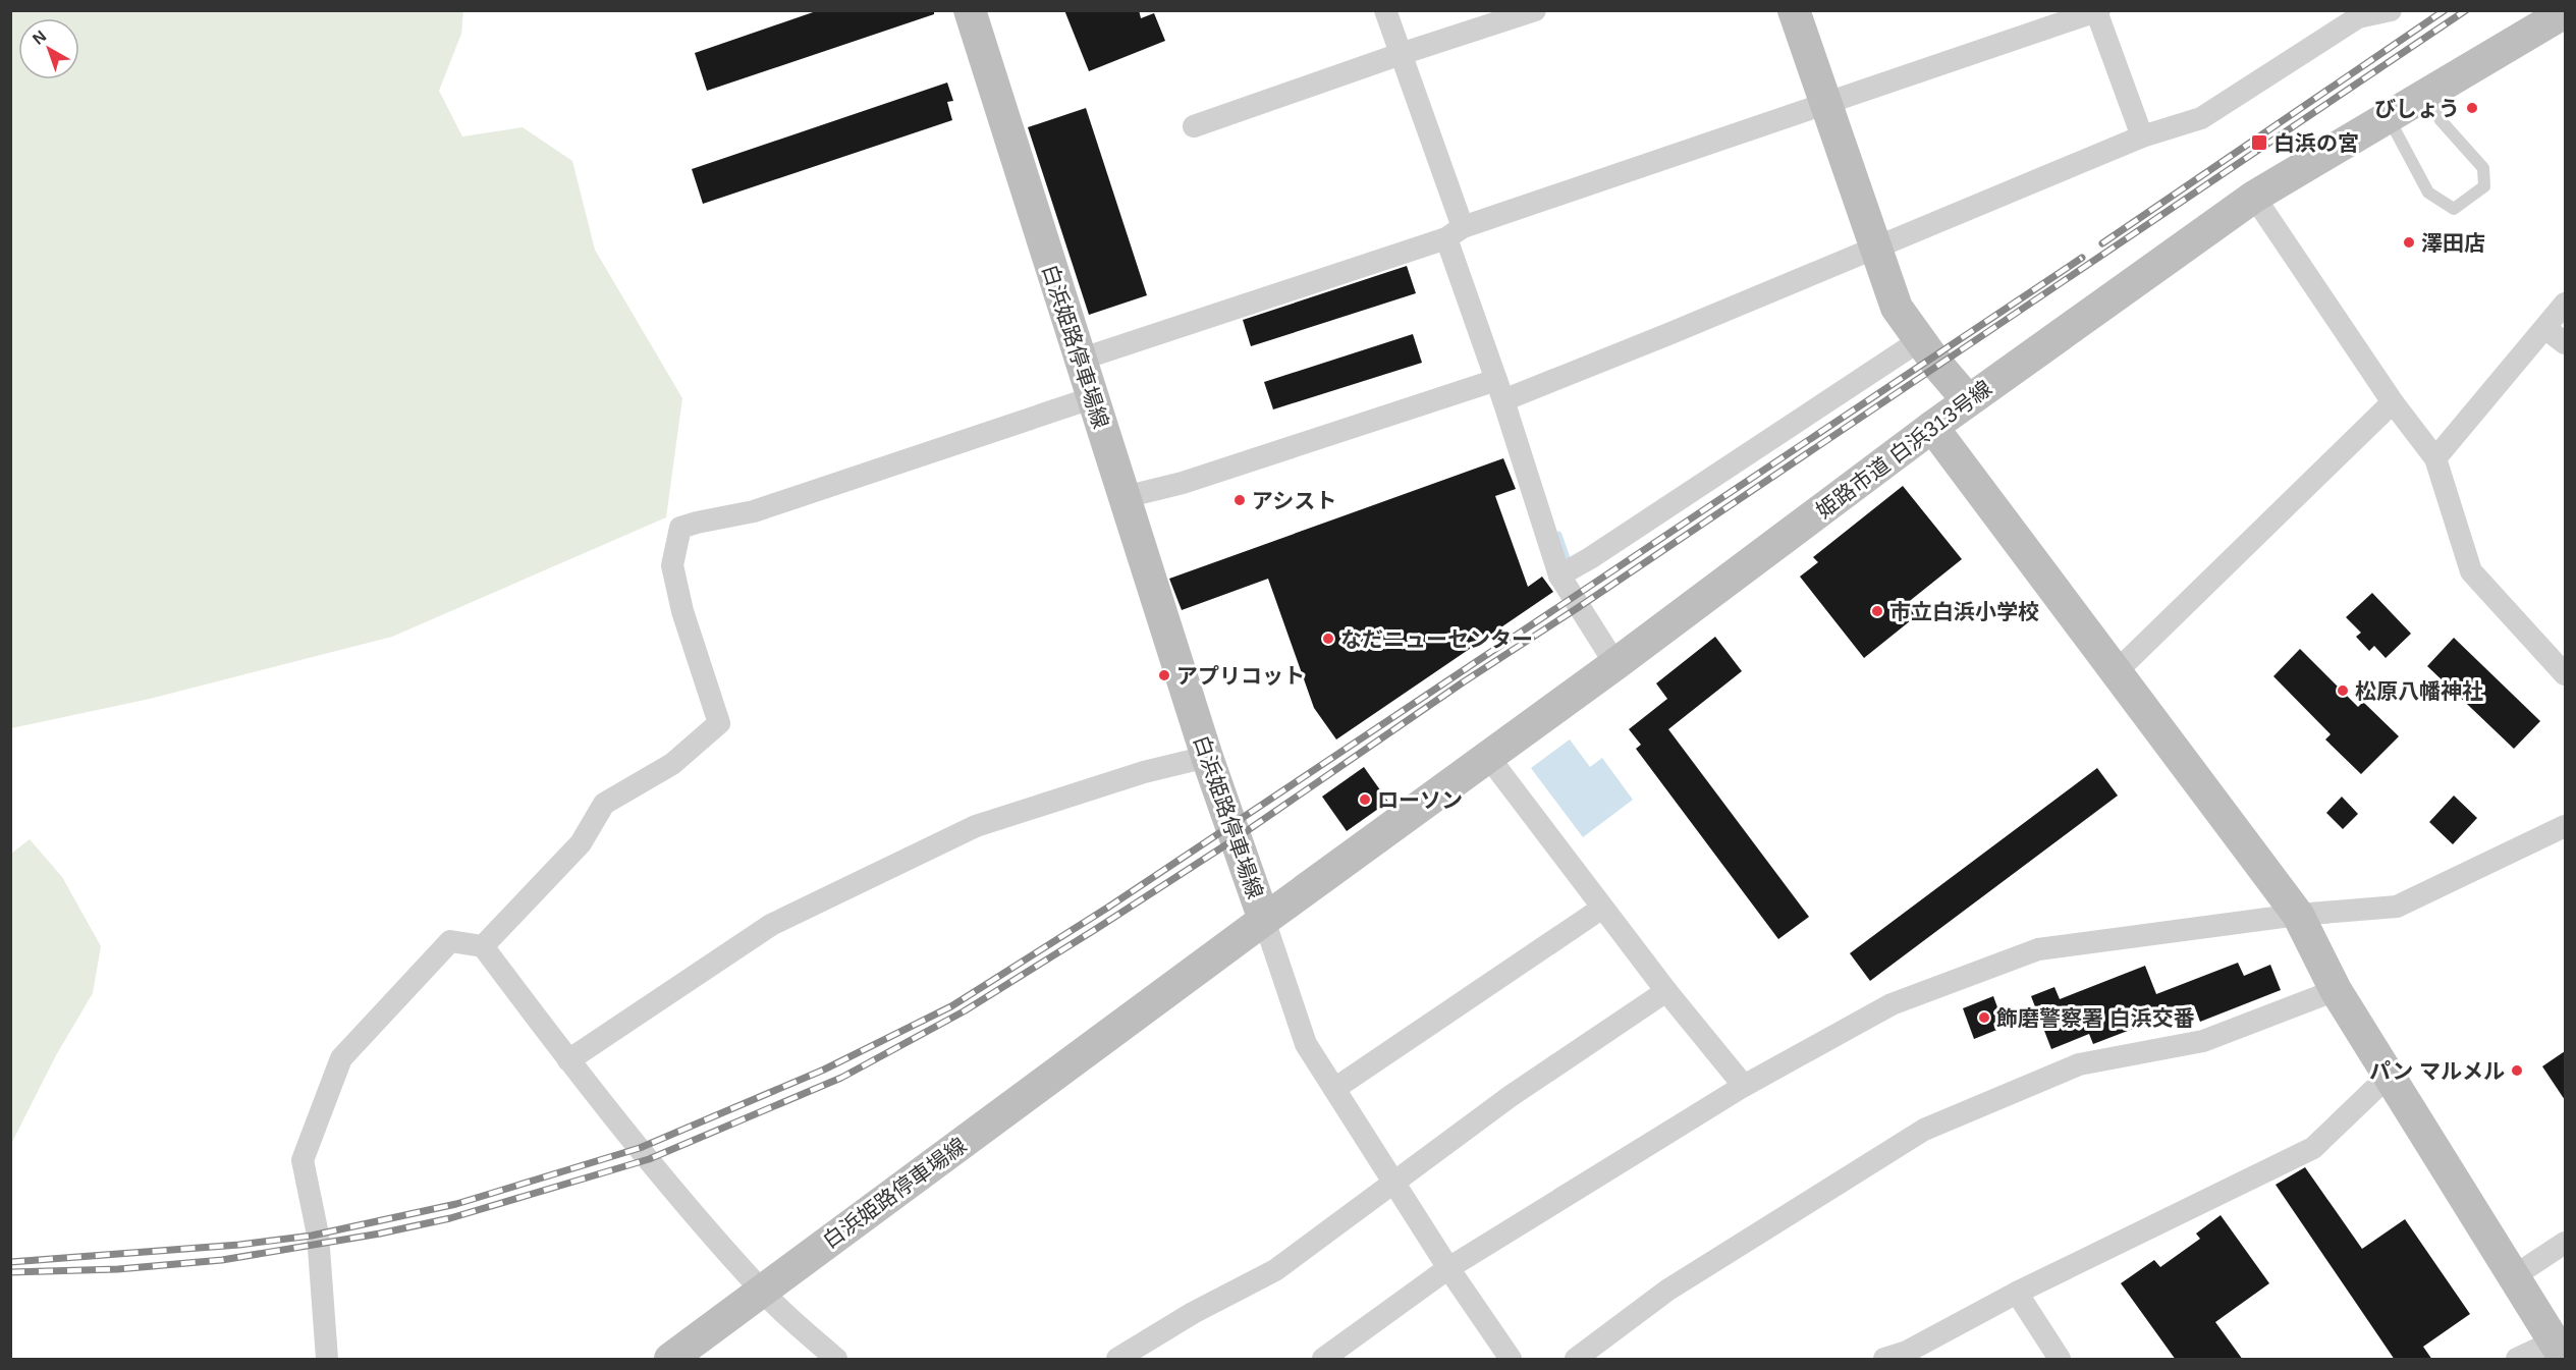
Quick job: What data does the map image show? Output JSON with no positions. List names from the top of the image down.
{
  "streets": {
    "street": ["白浜姫路停車場線", "姫路市道 白浜313号線"]
  },
  "crossings": [
    ["白浜姫路停車場線", "姫路市道 白浜313号線"]
  ],
  "places": {
    "other": [
      "びしょう",
      "澤田店",
      "アシスト",
      "市立白浜小学校",
      "なだニューセンター",
      "アプリコット",
      "松原八幡神社",
      "ローソン",
      "飾磨警察署 白浜交番",
      "パン マルメル"
    ],
    "transit": ["白浜の宮"]
  },
  "north": "top left"
}
